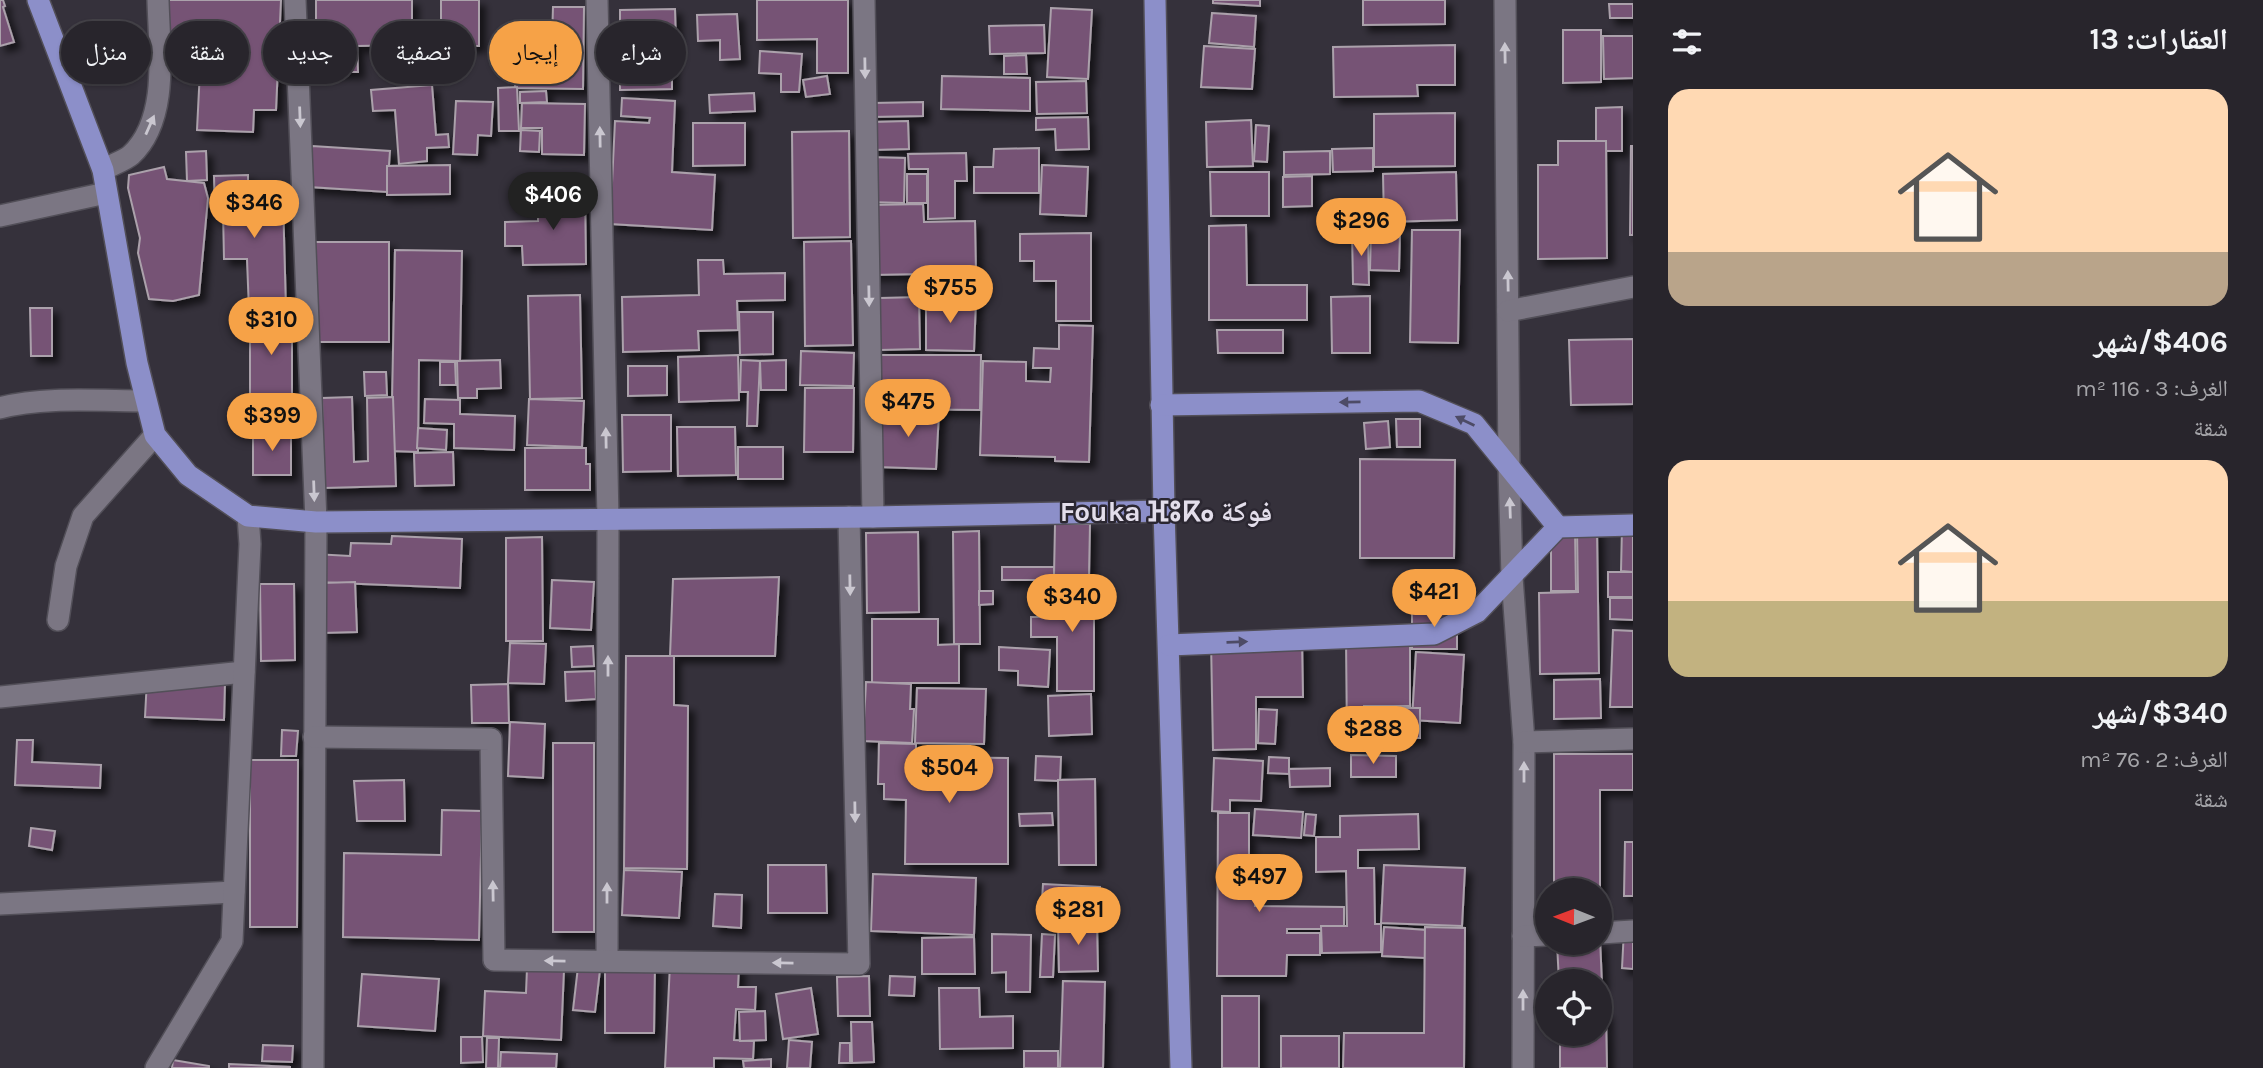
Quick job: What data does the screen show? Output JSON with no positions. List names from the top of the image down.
{
  "districts": ["Fouka ⴼⵓⴽⴰ فوكة"],
  "north": "left",
  "page": {
    "heading": "العقارات: 13",
    "chip": [
      "شراء",
      "إيجار",
      "تصفية",
      "جديد",
      "شقة",
      "منزل"
    ],
    "list": [
      {
        "name": "$406/شهر",
        "note": "الغرف: 3 · 116 m² · شقة"
      },
      {
        "name": "$340/شهر",
        "note": "الغرف: 2 · 76 m² · شقة"
      }
    ],
    "price": [
      "$406",
      "$346",
      "$296",
      "$755",
      "$310",
      "$475",
      "$399",
      "$421",
      "$340",
      "$288",
      "$504",
      "$497",
      "$281"
    ]
  }
}
